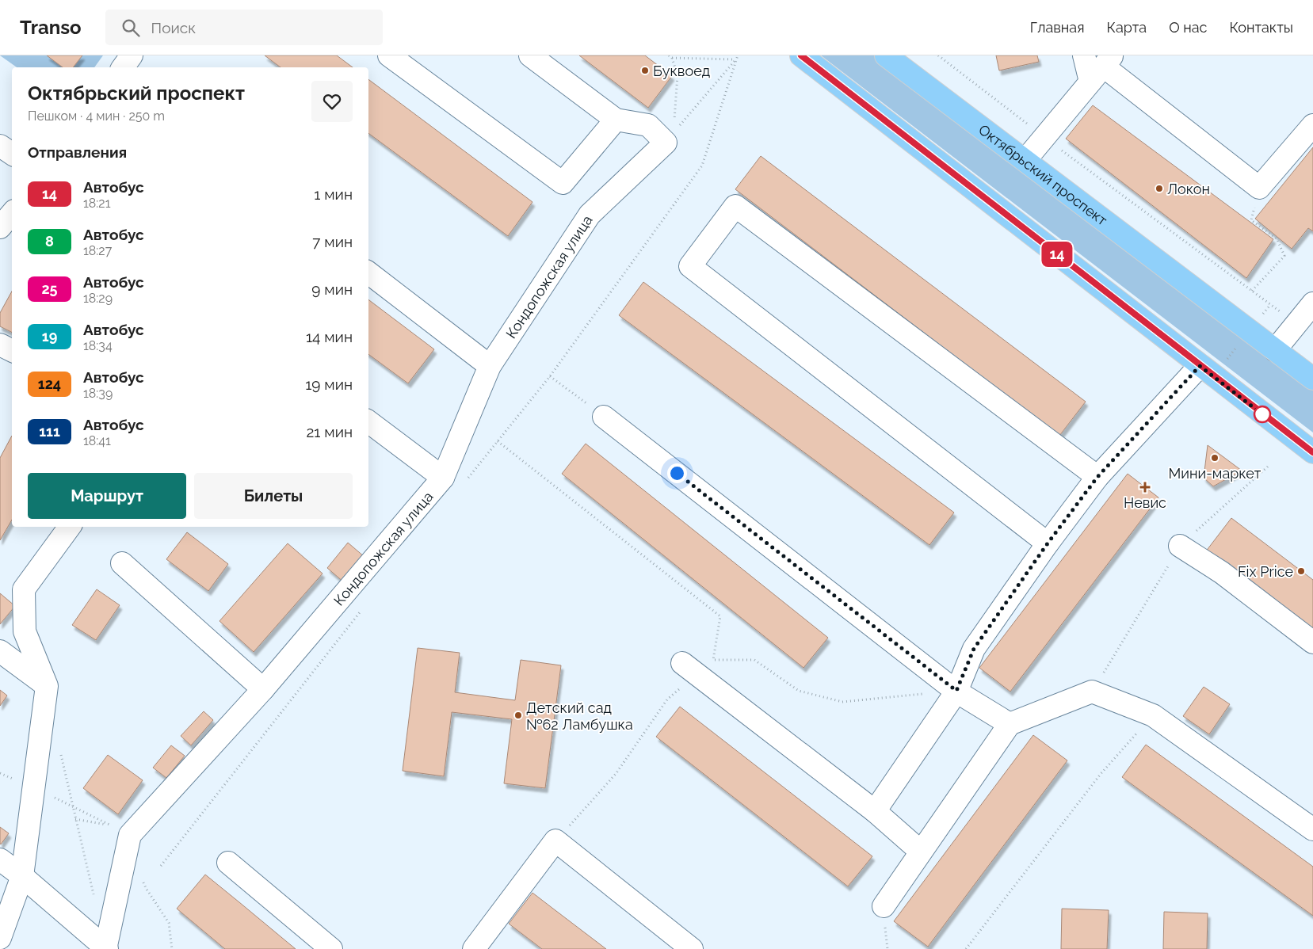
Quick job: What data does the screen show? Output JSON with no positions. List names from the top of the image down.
{
  "streets": {
    "main road": ["Октябрьский проспект"],
    "street": ["Кондопожская улица"]
  },
  "places": {
    "other": [
      "Буквоед",
      "Локон",
      "Мини-маркет",
      "Fix Price",
      "Детский сад №62 Ламбушка"
    ],
    "health": ["Невис"]
  },
  "lines": ["bus line 14"],
  "page": {
    "header": "Transo",
    "search": "Поиск",
    "nav": [
      "Главная",
      "Карта",
      "О нас",
      "Контакты"
    ],
    "on_map": "14",
    "heading": [
      ["Октябрьский проспект", "Пешком · 4 мин · 250 m"],
      "Отправления"
    ],
    "list": [
      {
        "mark": "14",
        "name": "Автобус",
        "note": "18:21",
        "value": "1 мин"
      },
      {
        "mark": "8",
        "name": "Автобус",
        "note": "18:27",
        "value": "7 мин"
      },
      {
        "mark": "25",
        "name": "Автобус",
        "note": "18:29",
        "value": "9 мин"
      },
      {
        "mark": "19",
        "name": "Автобус",
        "note": "18:34",
        "value": "14 мин"
      },
      {
        "mark": "124",
        "name": "Автобус",
        "note": "18:39",
        "value": "19 мин"
      },
      {
        "mark": "111",
        "name": "Автобус",
        "note": "18:41",
        "value": "21 мин"
      }
    ],
    "buttons": ["Маршрут", "Билеты"]
  }
}
